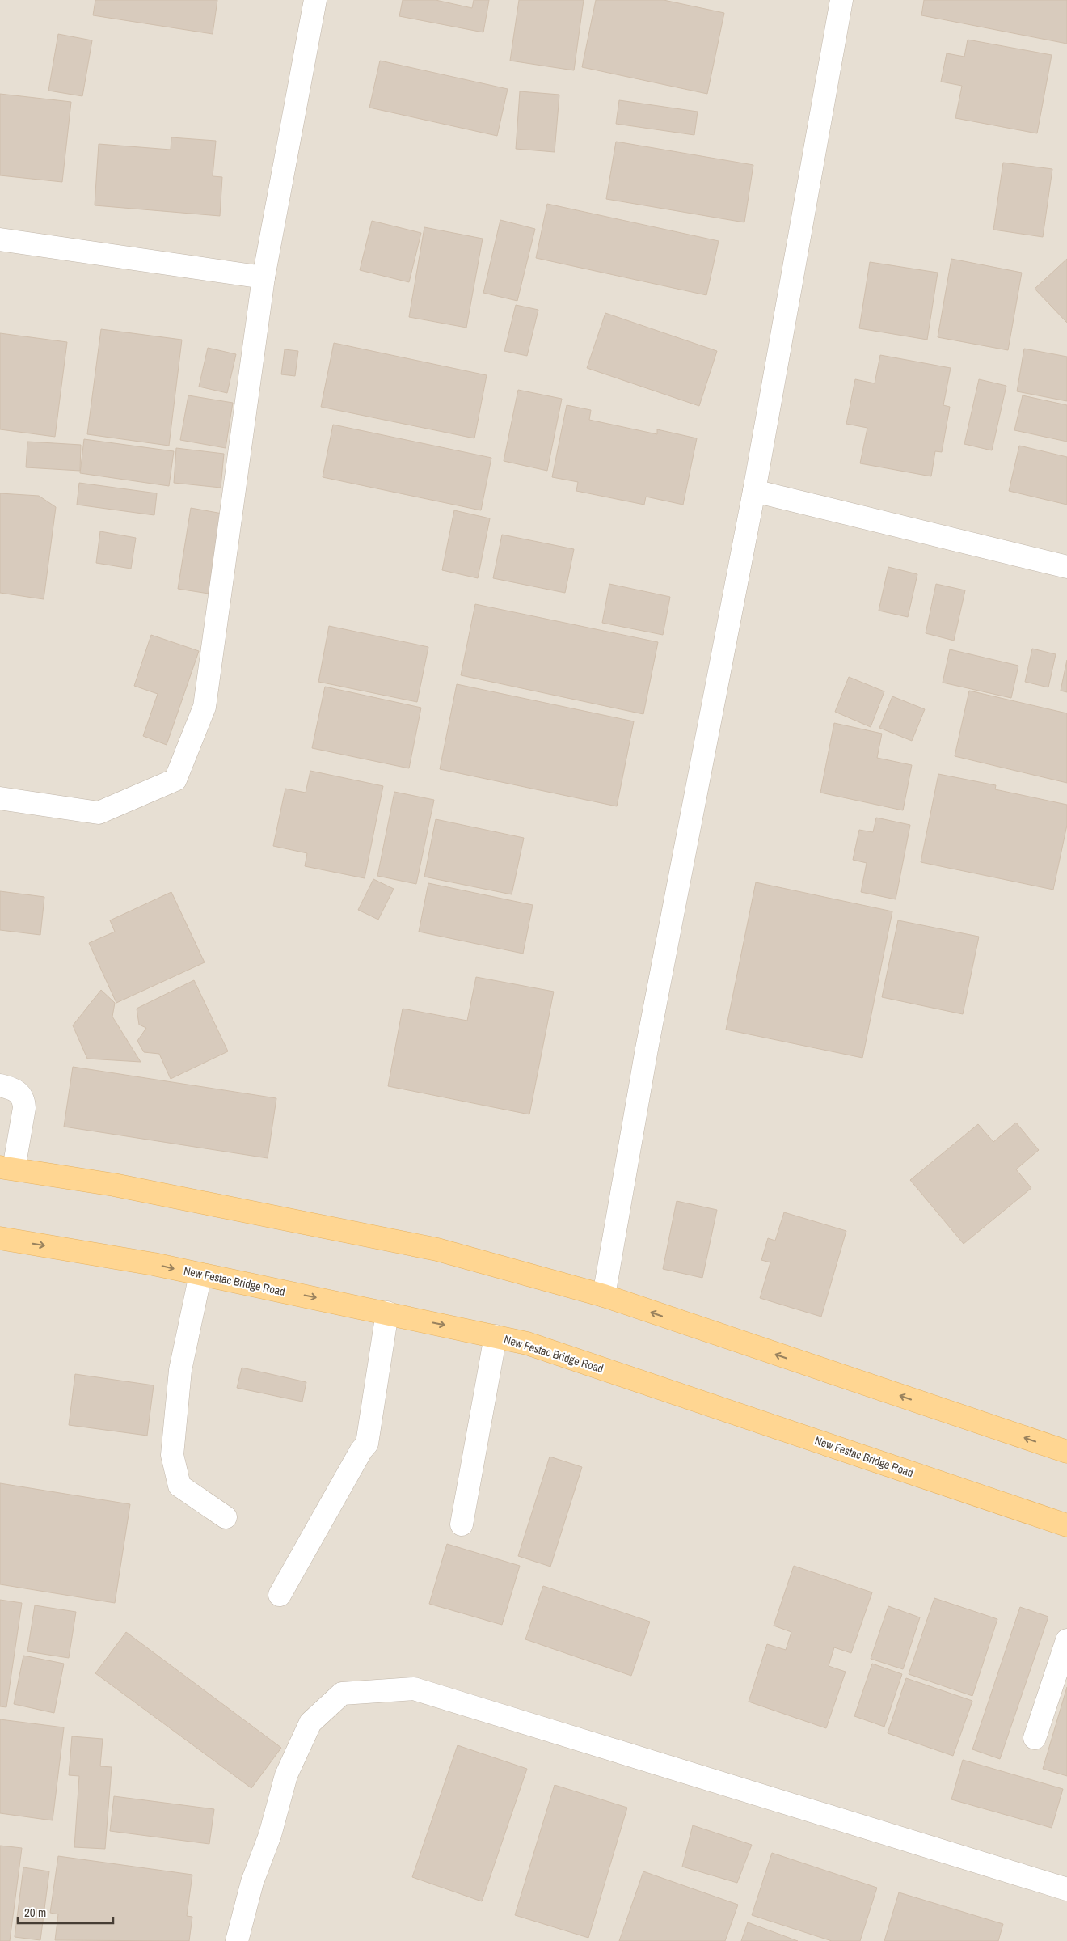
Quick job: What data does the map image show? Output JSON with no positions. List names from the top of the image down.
{
  "streets": {
    "main road": ["New Festac Bridge Road"]
  },
  "scale_bar": "20 m"
}
